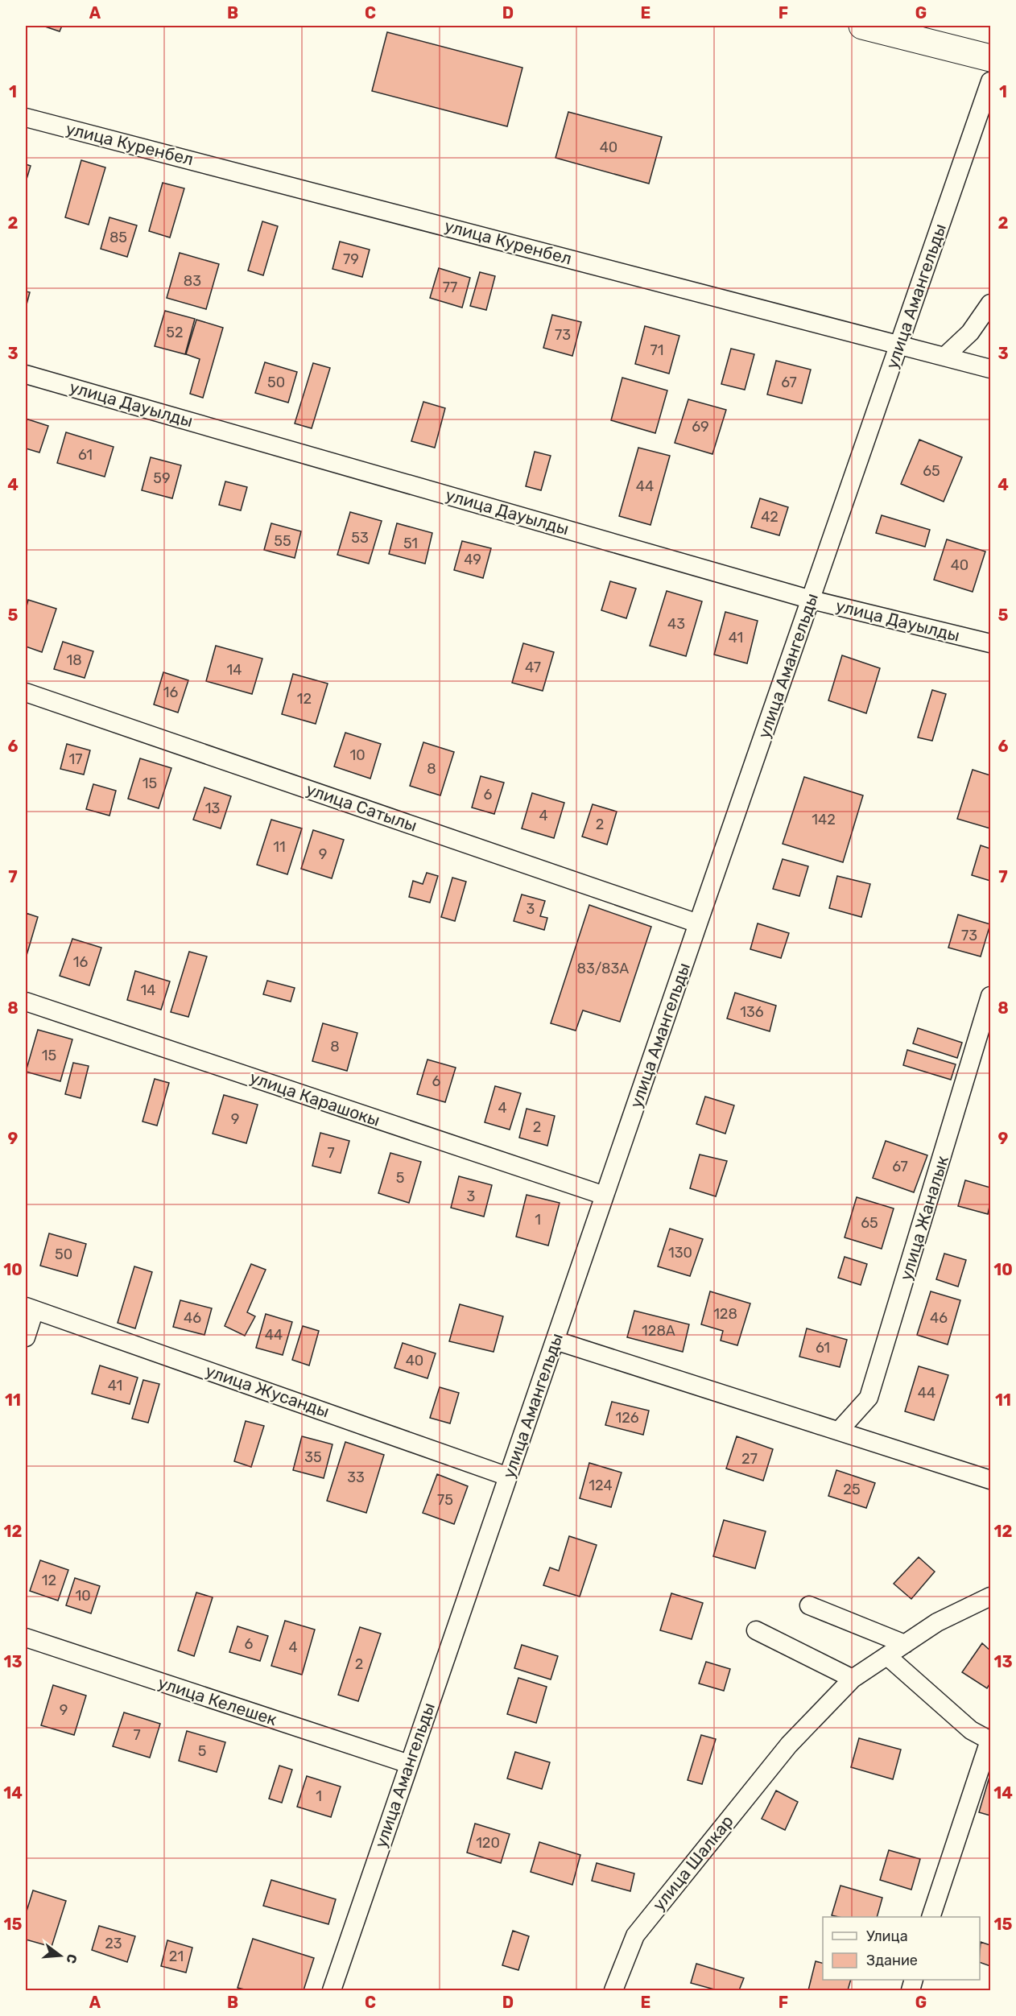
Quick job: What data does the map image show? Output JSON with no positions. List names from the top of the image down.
{
  "streets": {
    "street": [
      "улица Куренбел",
      "улица Амангельды",
      "улица Дауылды",
      "улица Сатылы",
      "улица Карашокы",
      "улица Жаналык",
      "улица Жусанды",
      "улица Келешек",
      "улица Шалкар"
    ]
  },
  "crossings": [
    ["улица Куренбел", "улица Амангельды"],
    ["улица Амангельды", "улица Дауылды"],
    ["улица Амангельды", "улица Сатылы"],
    ["улица Амангельды", "улица Карашокы"],
    ["улица Амангельды", "улица Жусанды"],
    ["улица Амангельды", "улица Келешек"]
  ],
  "house_numbers": [
    "40",
    "85",
    "79",
    "83",
    "77",
    "52",
    "73",
    "71",
    "50",
    "67",
    "69",
    "61",
    "65",
    "59",
    "44",
    "42",
    "53",
    "55",
    "51",
    "49",
    "40",
    "43",
    "41",
    "18",
    "47",
    "14",
    "16",
    "12",
    "10",
    "17",
    "8",
    "15",
    "6",
    "13",
    "4",
    "142",
    "2",
    "11",
    "9",
    "3",
    "73",
    "16",
    "83/83A",
    "14",
    "136",
    "8",
    "15",
    "6",
    "4",
    "9",
    "2",
    "7",
    "67",
    "5",
    "3",
    "1",
    "65",
    "130",
    "50",
    "128",
    "46",
    "46",
    "128А",
    "44",
    "61",
    "40",
    "41",
    "44",
    "126",
    "35",
    "27",
    "33",
    "124",
    "25",
    "75",
    "12",
    "10",
    "6",
    "4",
    "2",
    "9",
    "7",
    "5",
    "1",
    "120",
    "23",
    "21"
  ],
  "legend": ["Улица", "Здание"],
  "north": "right",
  "grid": {
    "columns": [
      "A",
      "B",
      "C",
      "D",
      "E",
      "F",
      "G"
    ],
    "rows": [
      "1",
      "2",
      "3",
      "4",
      "5",
      "6",
      "7",
      "8",
      "9",
      "10",
      "11",
      "12",
      "13",
      "14",
      "15"
    ]
  }
}
